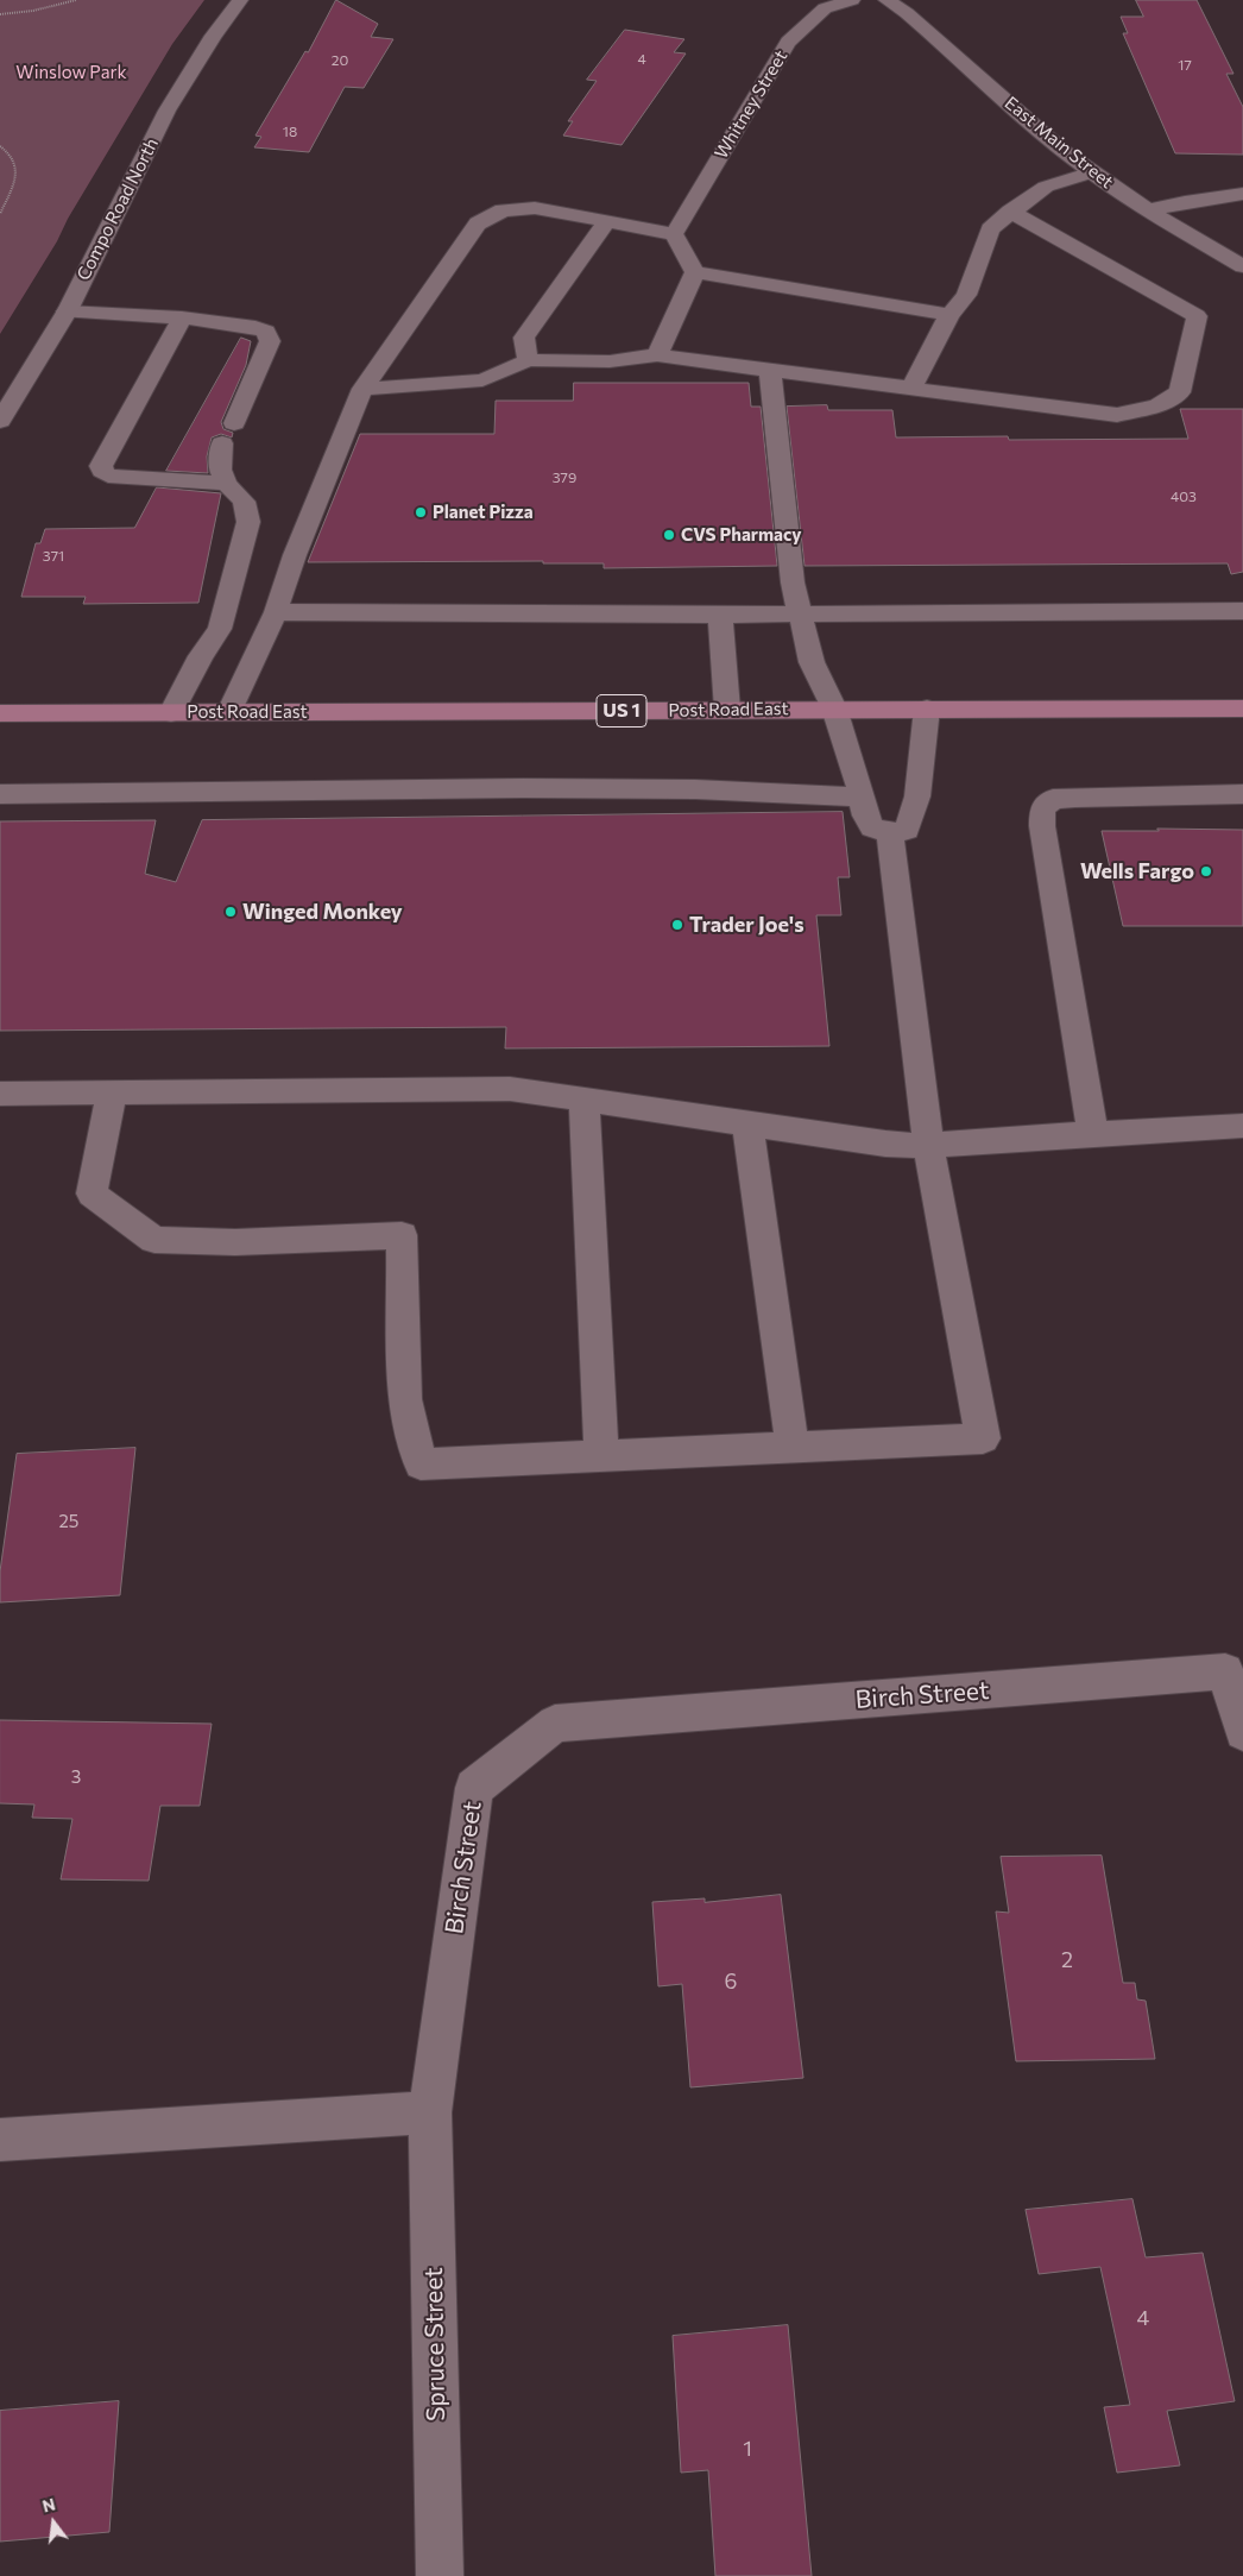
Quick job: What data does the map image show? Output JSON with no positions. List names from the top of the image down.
{
  "streets": {
    "main road": ["Post Road East", "US 1"],
    "street": [
      "Whitney Street",
      "East Main Street",
      "Compo Road North",
      "Birch Street",
      "Spruce Street"
    ]
  },
  "crossings": [
    ["Birch Street", "Spruce Street"]
  ],
  "parks": ["Winslow Park"],
  "places": [
    "Planet Pizza",
    "CVS Pharmacy",
    "Wells Fargo",
    "Winged Monkey",
    "Trader Joe's"
  ],
  "house_numbers": [
    "4",
    "20",
    "17",
    "18",
    "379",
    "403",
    "371",
    "25",
    "3",
    "2",
    "6",
    "4",
    "1"
  ],
  "north": "top"
}
